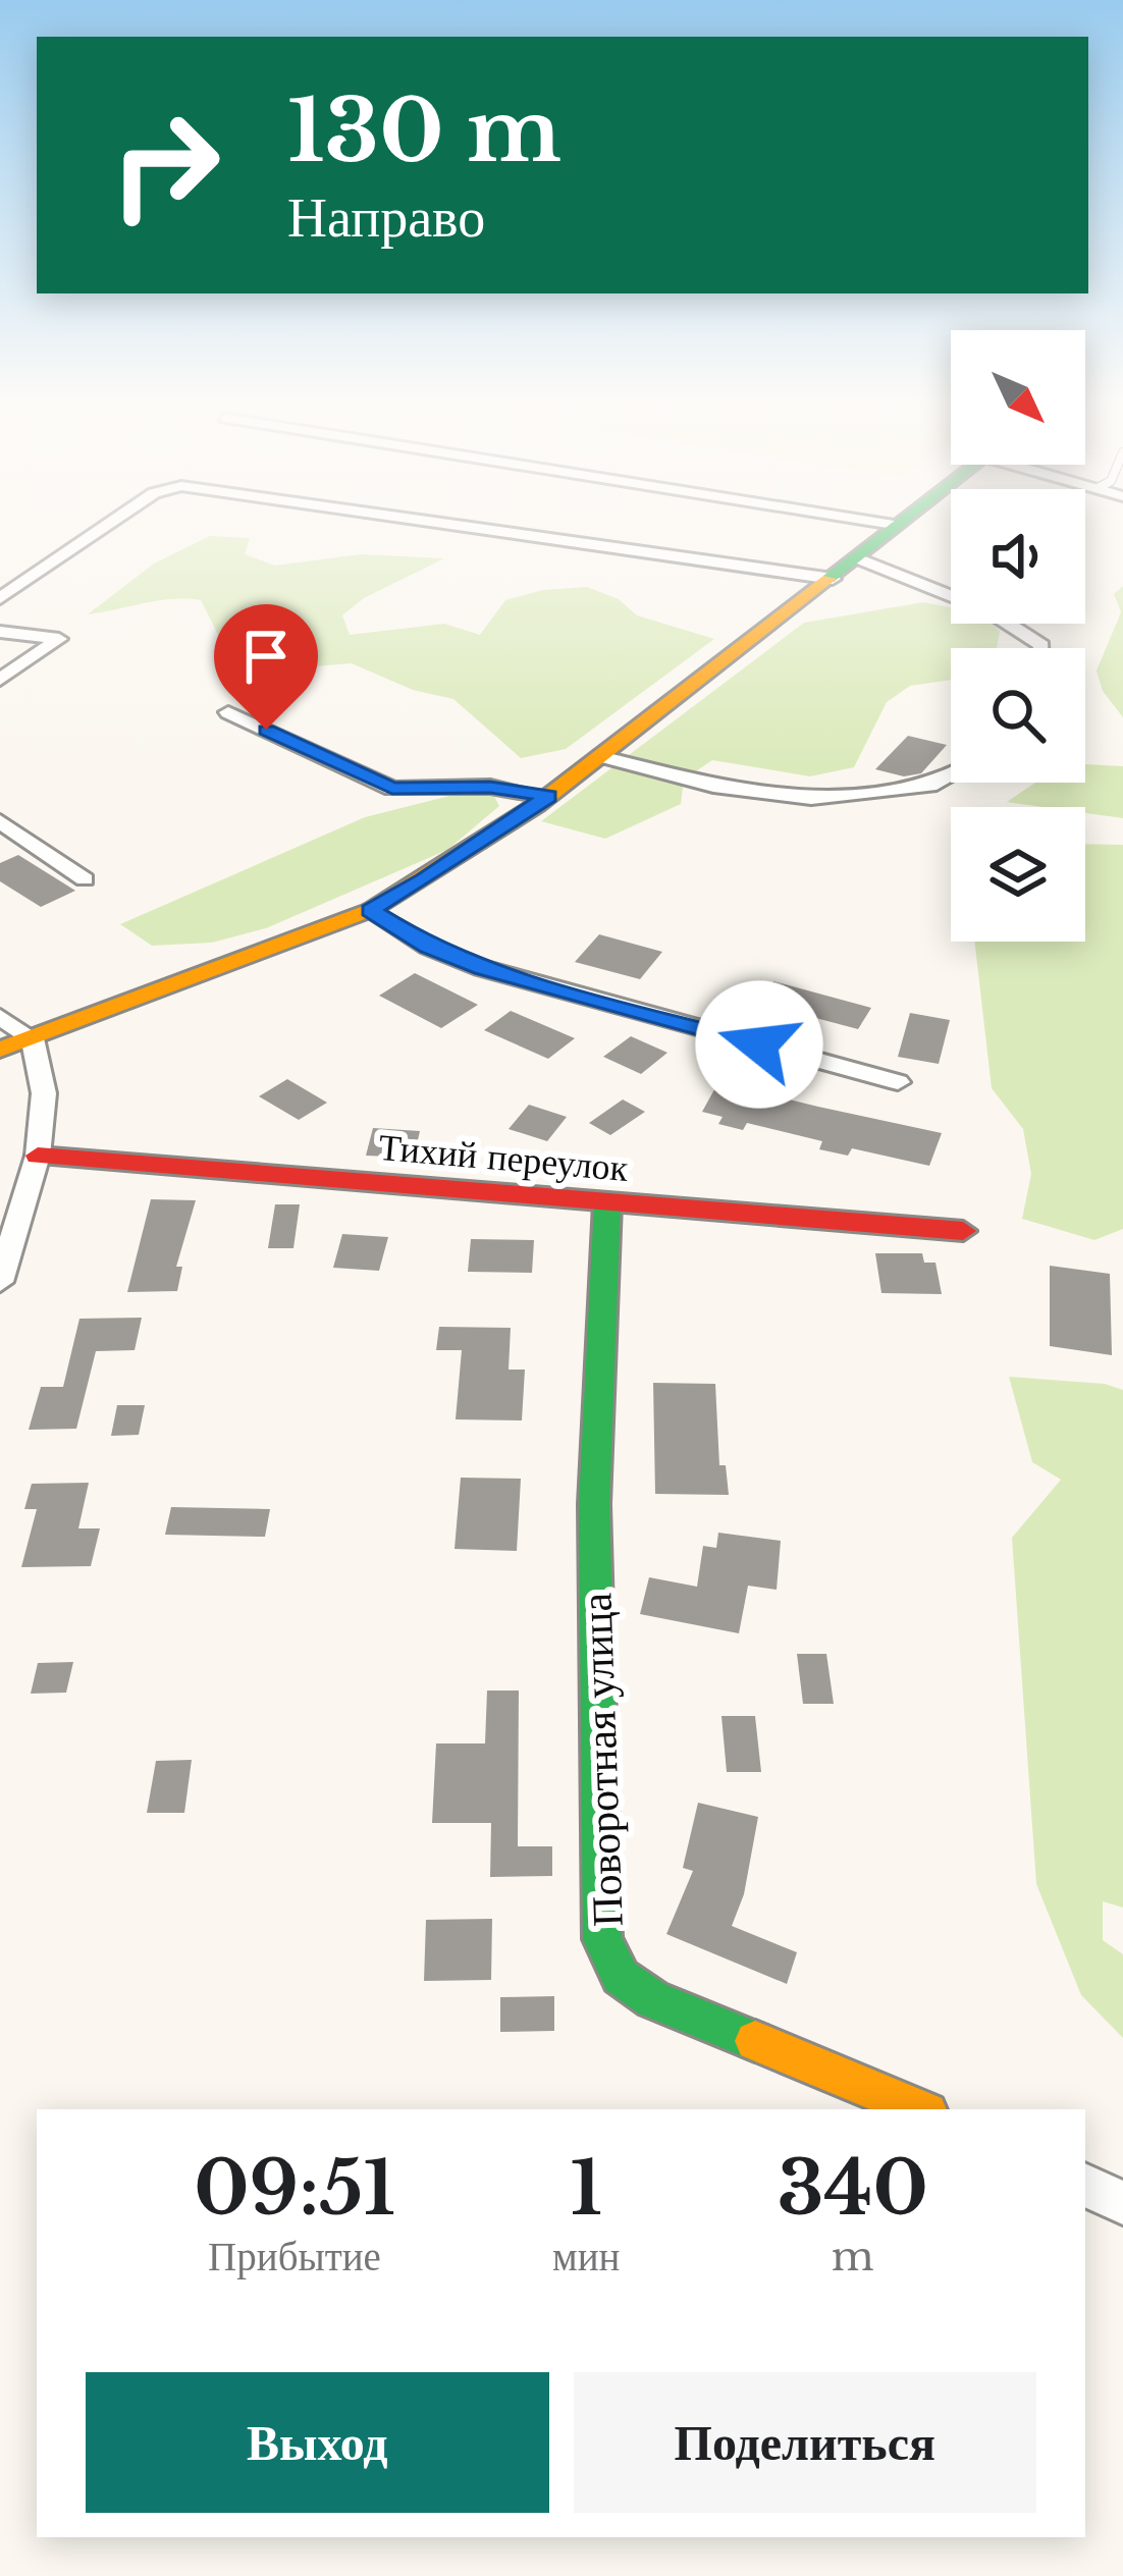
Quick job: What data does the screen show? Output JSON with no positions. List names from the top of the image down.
{
  "streets": {
    "street": ["Тихий переулок", "Поворотная улица"]
  },
  "crossings": [
    ["Тихий переулок", "Поворотная улица"]
  ],
  "north": "bottom right",
  "page": {
    "turn": ["130 m", "Направо"],
    "eta": [
      "09:51",
      "Прибытие",
      "1",
      "мин",
      "340",
      "m"
    ],
    "buttons": ["Выход", "Поделиться"]
  }
}
